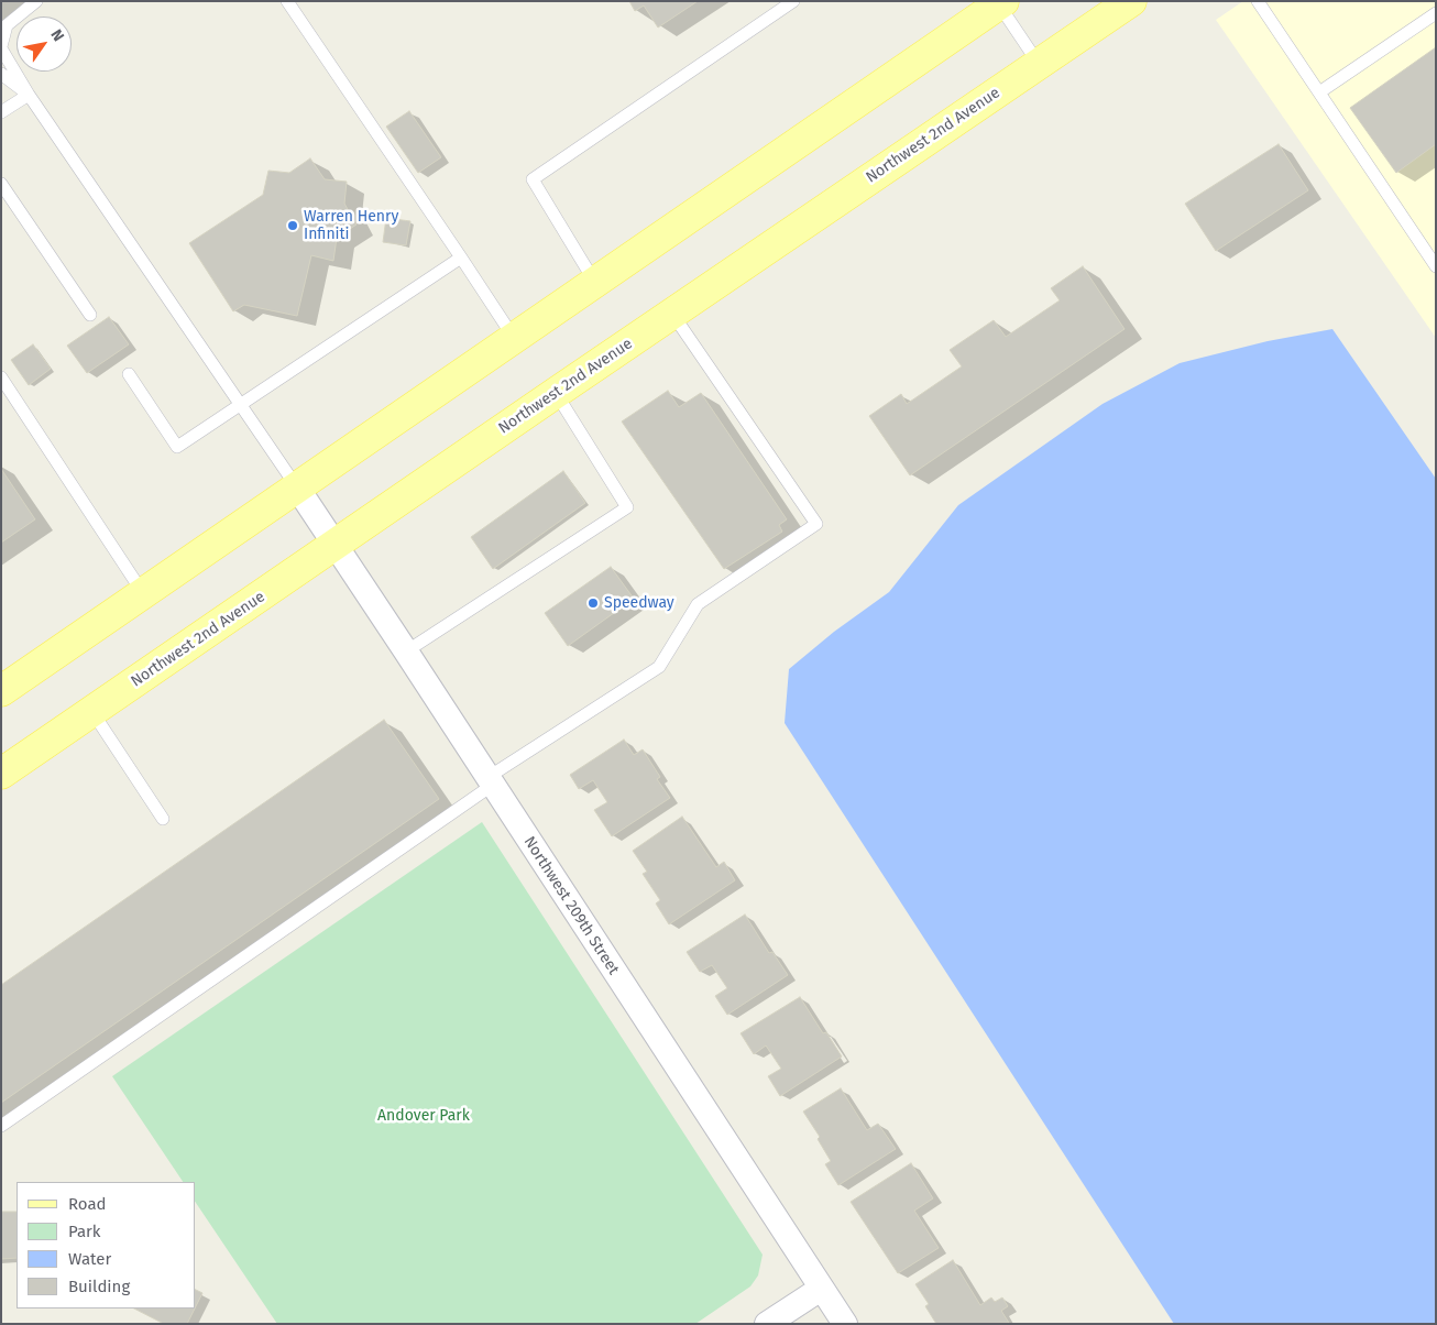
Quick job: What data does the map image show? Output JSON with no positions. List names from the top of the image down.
{
  "streets": {
    "main road": ["Northwest 2nd Avenue"],
    "street": ["Northwest 209th Street"]
  },
  "crossings": [
    ["Northwest 2nd Avenue", "Northwest 209th Street"]
  ],
  "parks": ["Andover Park"],
  "places": ["Warren Henry Infiniti", "Speedway"],
  "legend": [
    "Road",
    "Park",
    "Water",
    "Building"
  ],
  "north": "top right"
}
